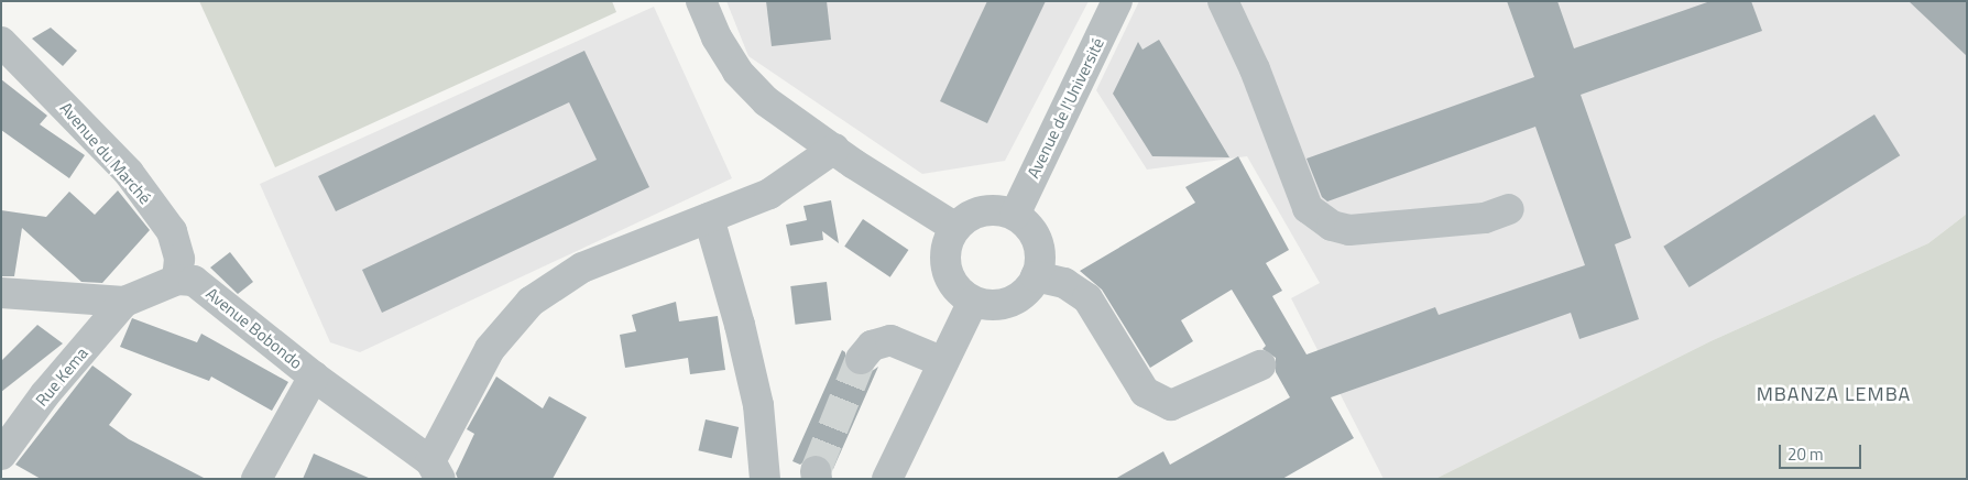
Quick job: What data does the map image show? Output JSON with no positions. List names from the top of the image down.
{
  "streets": {
    "street": [
      "Avenue de l'Université",
      "Avenue du Marché",
      "Avenue Bobondo",
      "Rue Kema"
    ]
  },
  "crossings": [
    ["Avenue du Marché", "Avenue Bobondo"]
  ],
  "districts": ["MBANZA LEMBA"],
  "scale_bar": "20 m"
}
